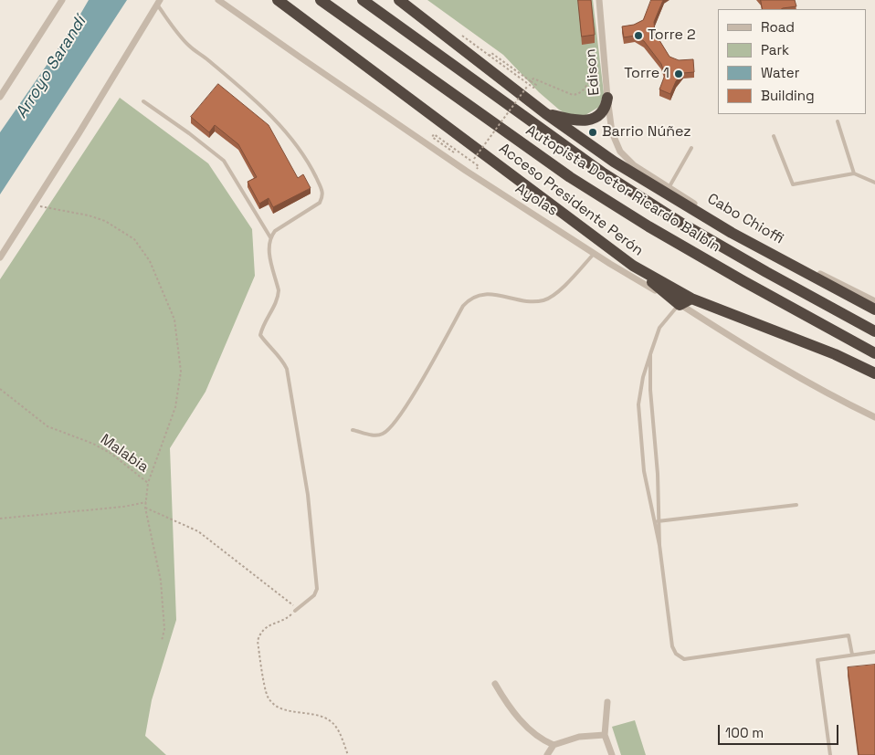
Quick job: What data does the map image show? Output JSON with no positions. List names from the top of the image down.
{
  "streets": {
    "highway": ["Autopista Doctor Ricardo Balbín", "Acceso Presidente Perón"],
    "street": ["Edison", "Ayolas", "Cabo Chioffi"],
    "path": ["Malabia"]
  },
  "crossings": [
    ["Edison", "Cabo Chioffi"]
  ],
  "water": ["Arroyo Sarandí"],
  "places": ["Torre 2", "Torre 1", "Barrio Núñez"],
  "legend": [
    "Road",
    "Park",
    "Water",
    "Building"
  ],
  "scale_bar": "100 m"
}
